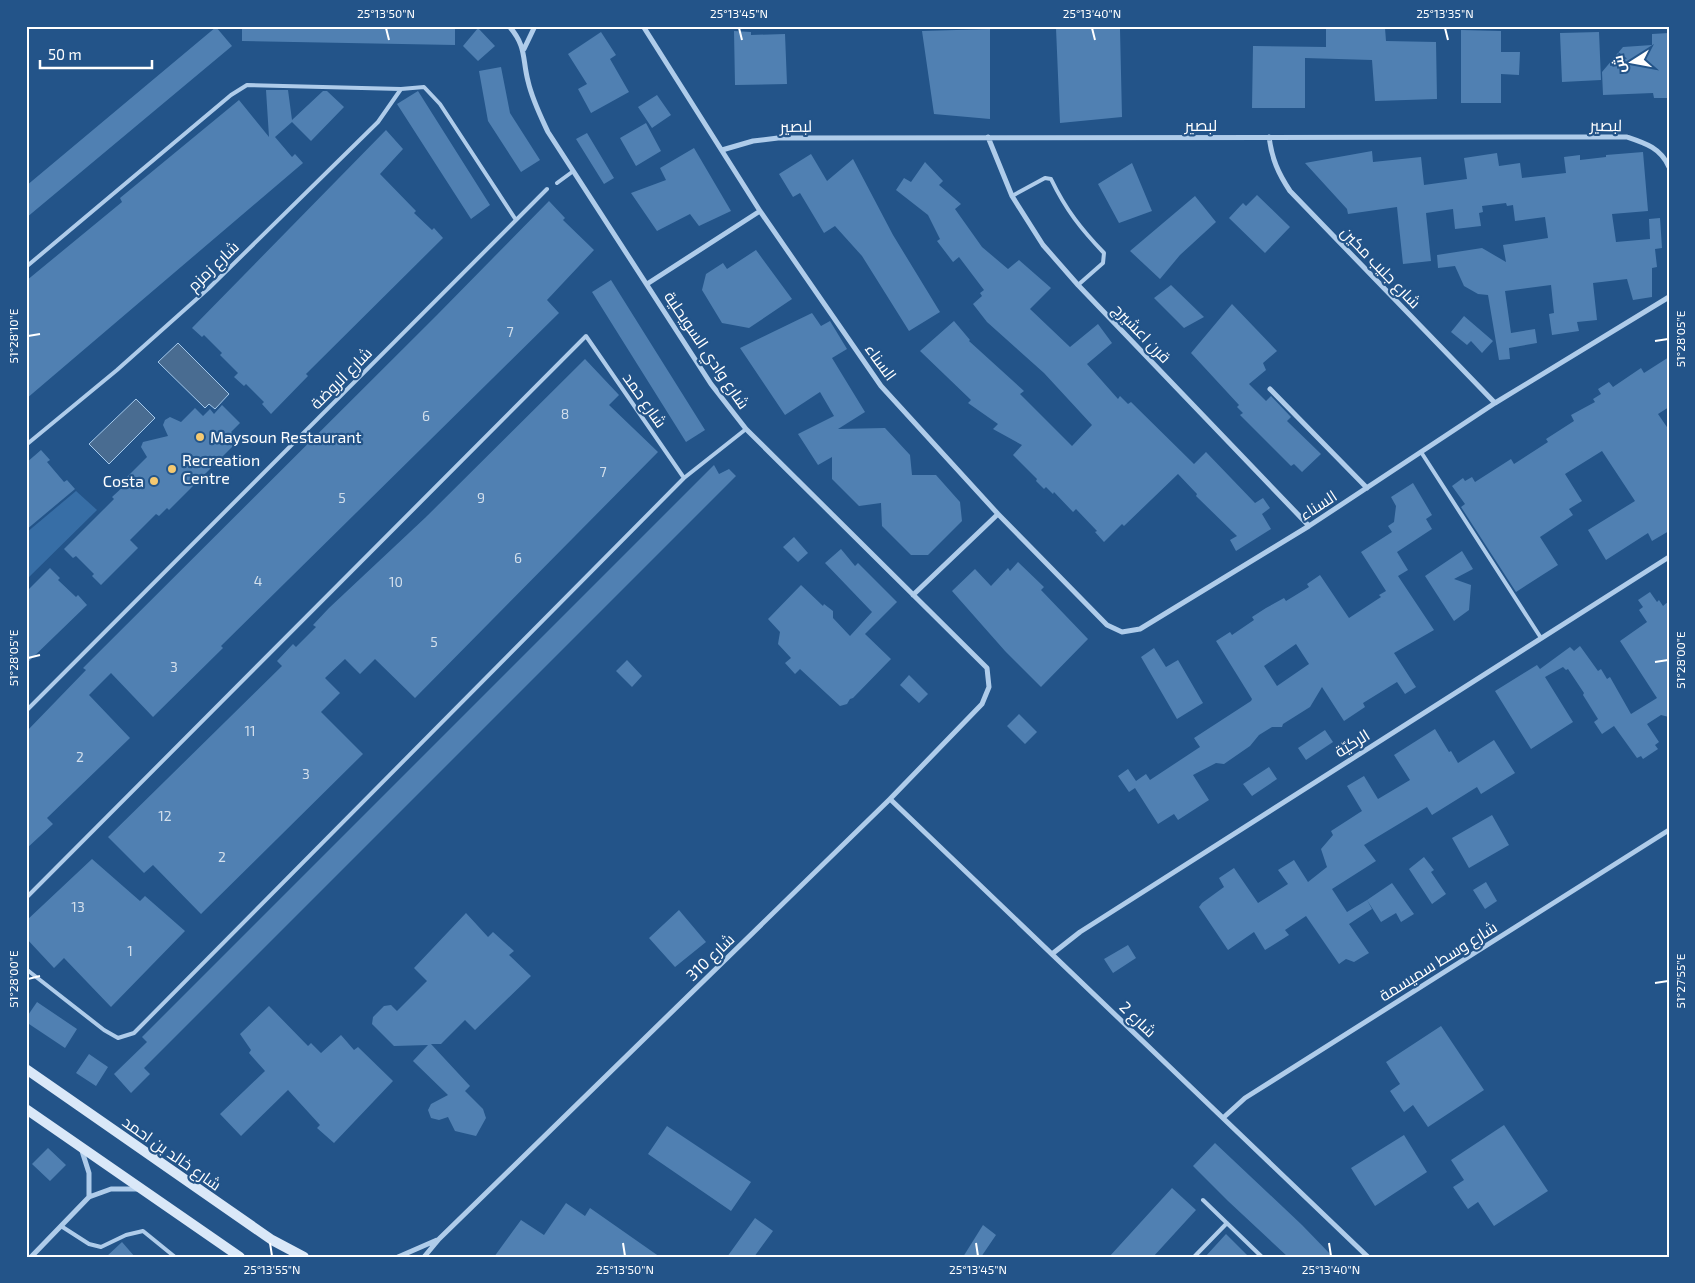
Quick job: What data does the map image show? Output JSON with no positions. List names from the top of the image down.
{
  "streets": {
    "main road": ["شارع خالد بن احمد"],
    "street": [
      "لبصير",
      "شارع جليب مكين",
      "قرن اعشيرج",
      "شارع وادي السويحلية",
      "السناء",
      "الركيّة",
      "شارع 310",
      "شارع وسط سميسمة",
      "شارع 2"
    ],
    "lane": ["شارع زمزم", "شارع الروضة", "شارع حمد"]
  },
  "crossings": [
    ["لبصير", "شارع جليب مكين"],
    ["لبصير", "قرن اعشيرج"],
    ["لبصير", "السناء"],
    ["شارع جليب مكين", "السناء"],
    ["قرن اعشيرج", "السناء"],
    ["شارع وادي السويحلية", "شارع 310"],
    ["الركيّة", "شارع 2"],
    ["شارع 310", "شارع 2"],
    ["شارع وسط سميسمة", "شارع 2"]
  ],
  "places": ["Maysoun Restaurant", "Recreation Centre", "Costa"],
  "house_numbers": [
    "7",
    "8",
    "6",
    "7",
    "5",
    "9",
    "6",
    "4",
    "10",
    "5",
    "3",
    "11",
    "2",
    "3",
    "12",
    "2",
    "13",
    "1"
  ],
  "scale_bar": "50 m",
  "north": "left",
  "coordinates": [
    "25°13'50\"N",
    "25°13'45\"N",
    "25°13'40\"N",
    "25°13'35\"N",
    "51°28'10\"E",
    "51°28'05\"E",
    "51°28'00\"E",
    "51°27'55\"E",
    "25°13'55\"N"
  ]
}
